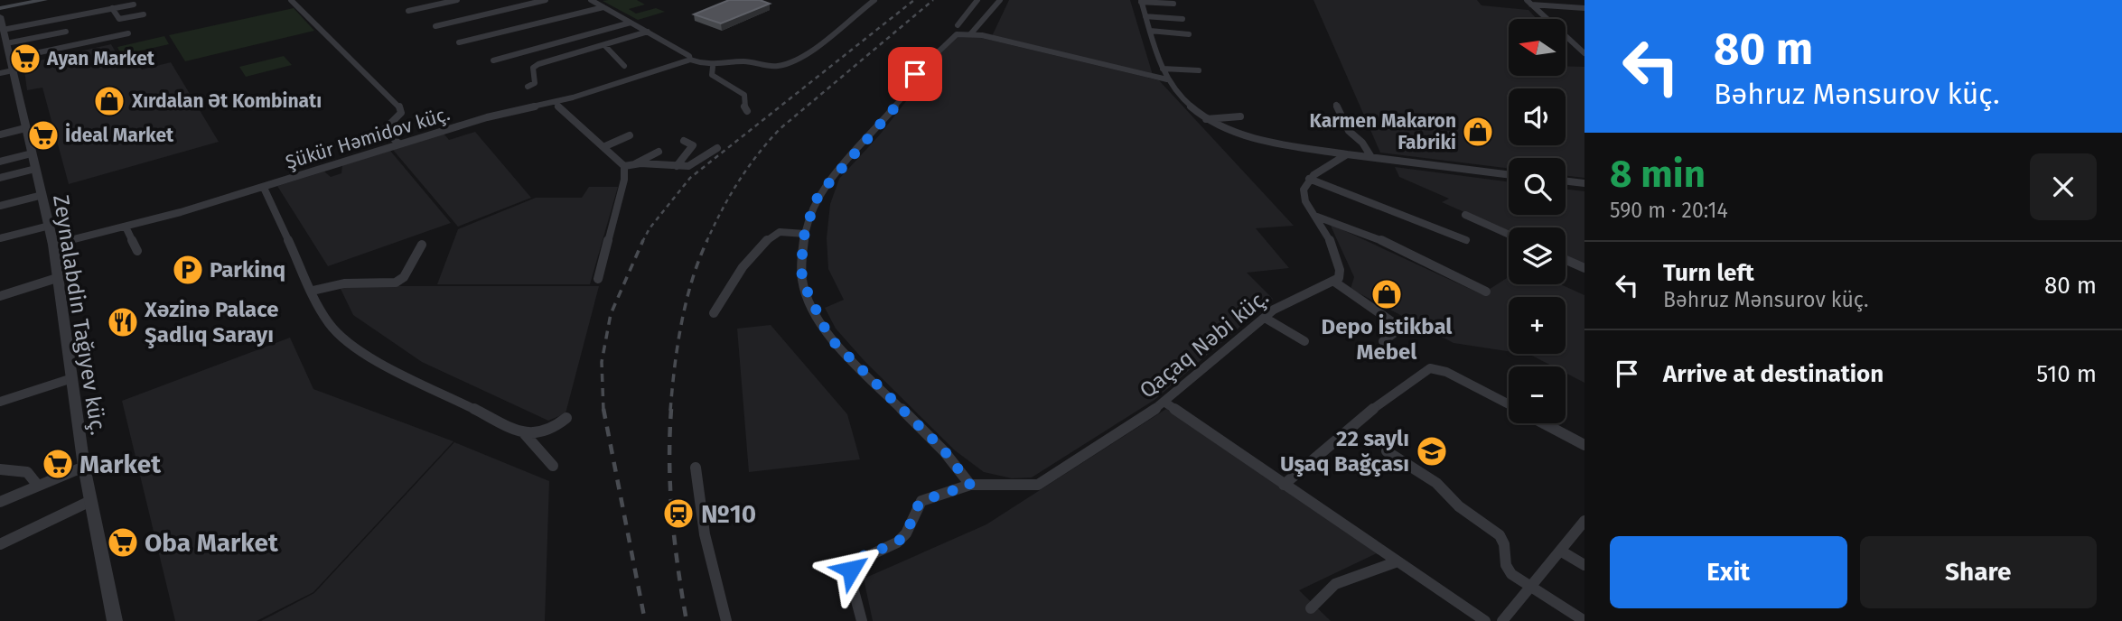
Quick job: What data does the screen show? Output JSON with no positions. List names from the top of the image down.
{
  "streets": {
    "street": ["Şükür Həmidov küç.", "Zeynalabdin Tağıyev küç.", "Qaçaq Nəbi küç."]
  },
  "crossings": [
    ["Şükür Həmidov küç.", "Zeynalabdin Tağıyev küç."]
  ],
  "places": {
    "supermarket": [
      "Ayan Market",
      "İdeal Market",
      "Market",
      "Oba Market"
    ],
    "shop": ["Xırdalan Ət Kombinatı", "Karmen Makaron Fabriki", "Depo İstikbal Mebel"],
    "parking": ["Parkinq"],
    "restaurant": ["Xәzinә Palace Şadlıq Sarayı"],
    "school or university": ["22 saylı Uşaq Bağçası"],
    "station": ["№10"]
  },
  "north": "left",
  "page": {
    "turn": ["80 m", "Bəhruz Mənsurov küç."],
    "map_buttons": ["+", "−"],
    "heading": ["8 min", "590 m · 20:14"],
    "list": [
      {
        "name": "Turn left",
        "note": "Bəhruz Mənsurov küç.",
        "value": "80 m"
      },
      {
        "name": "Arrive at destination",
        "value": "510 m"
      }
    ],
    "buttons": ["Exit", "Share"]
  }
}
